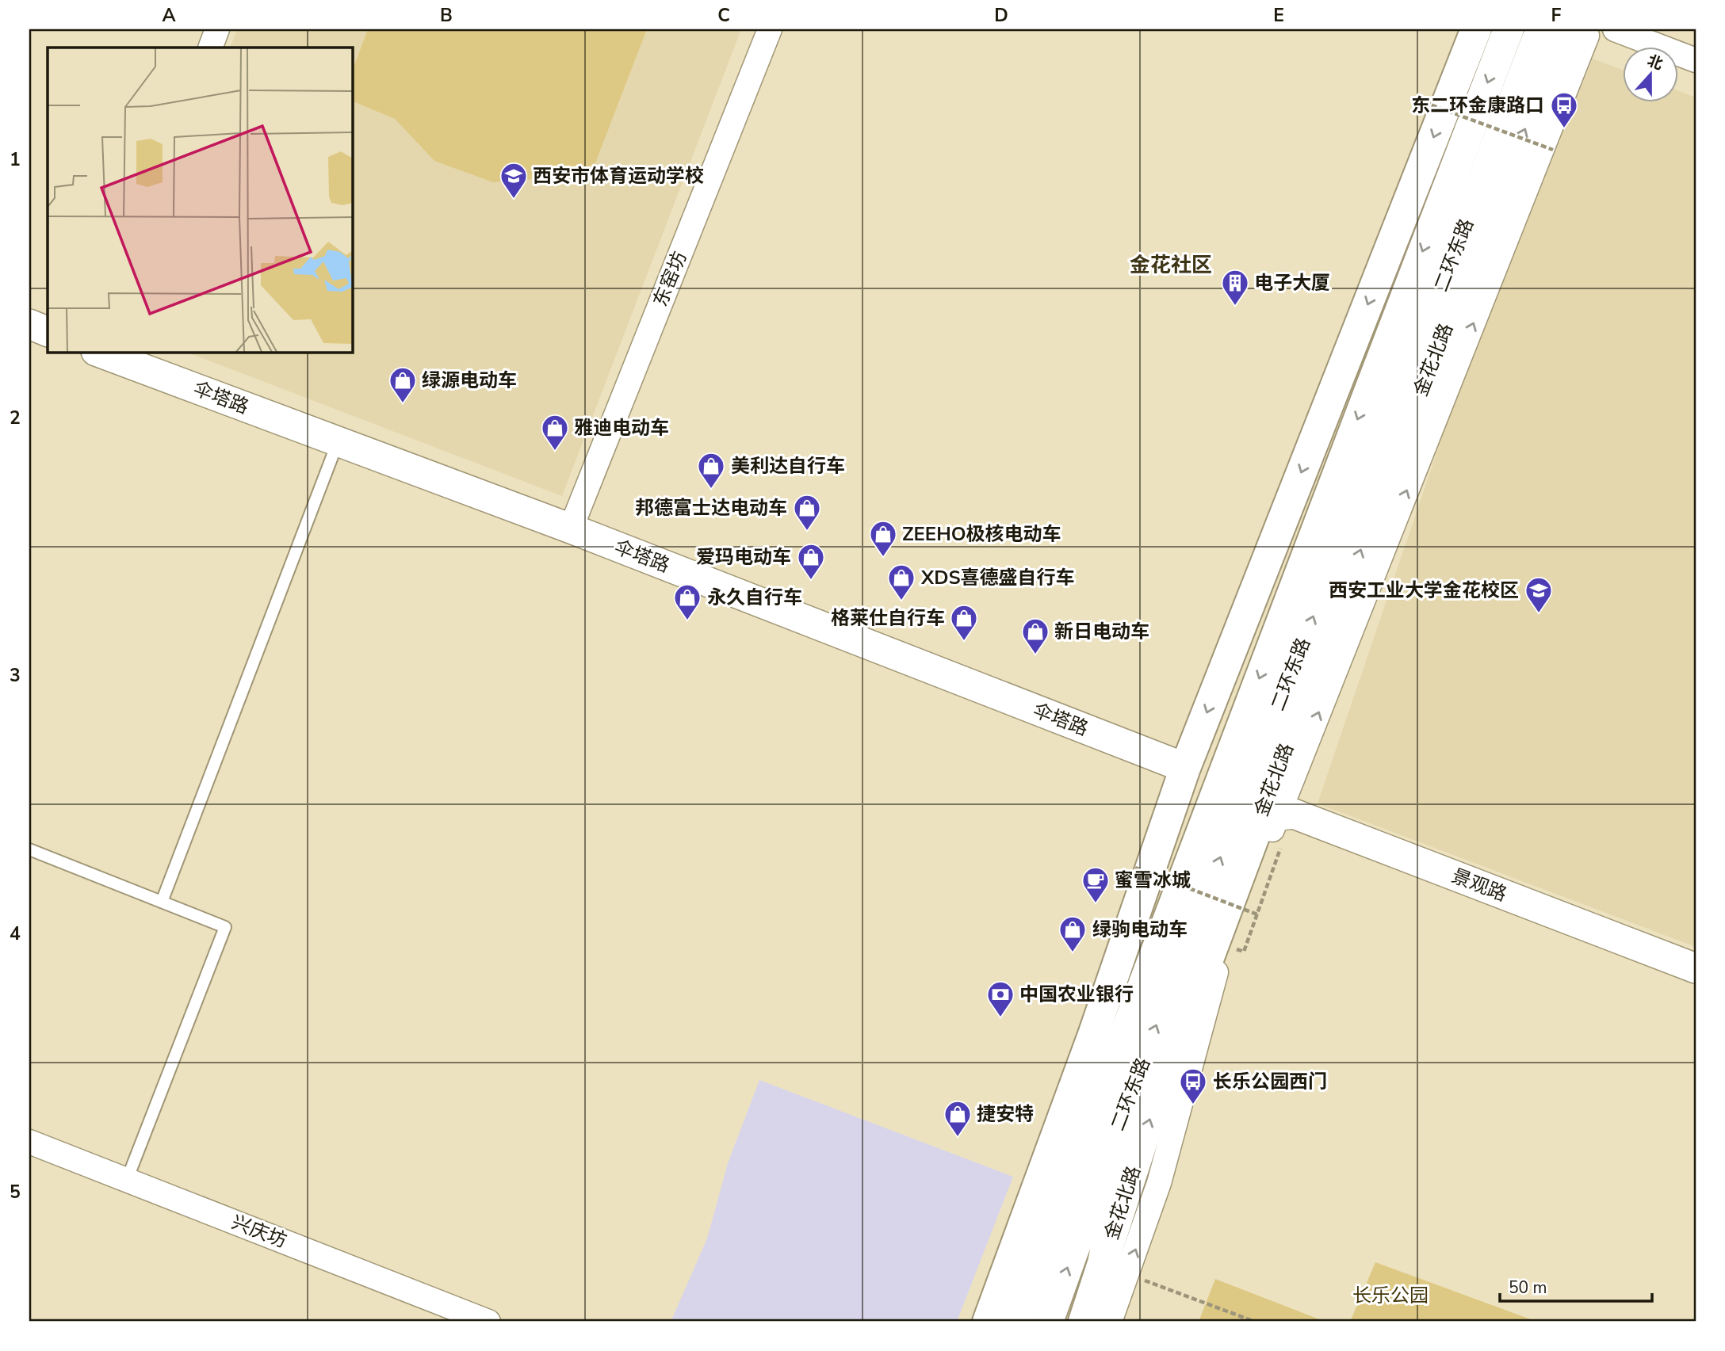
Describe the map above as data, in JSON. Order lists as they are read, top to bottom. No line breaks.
{"streets":{"main road":["二环东路","金花北路"],"street":["东窑坊","伞塔路","景观路","兴庆坊"]},"crossings":[["东窑坊","伞塔路"],["金花北路","景观路"]],"districts":["金花社区"],"parks":["长乐公园"],"places":{"bus stop":["东二环金康路口","长乐公园西门"],"school or university":["西安市体育运动学校","西安工业大学金花校区"],"building":["电子大厦"],"shop":["绿源电动车","雅迪电动车","美利达自行车","邦德富士达电动车","ZEEHO极核电动车","爱玛电动车","XDS喜德盛自行车","永久自行车","格莱仕自行车","新日电动车","绿驹电动车","捷安特"],"cafe":["蜜雪冰城"],"bank":["中国农业银行"]},"scale_bar":"50 m","north":"top","grid":{"columns":["A","B","C","D","E","F"],"rows":["1","2","3","4","5"]}}
